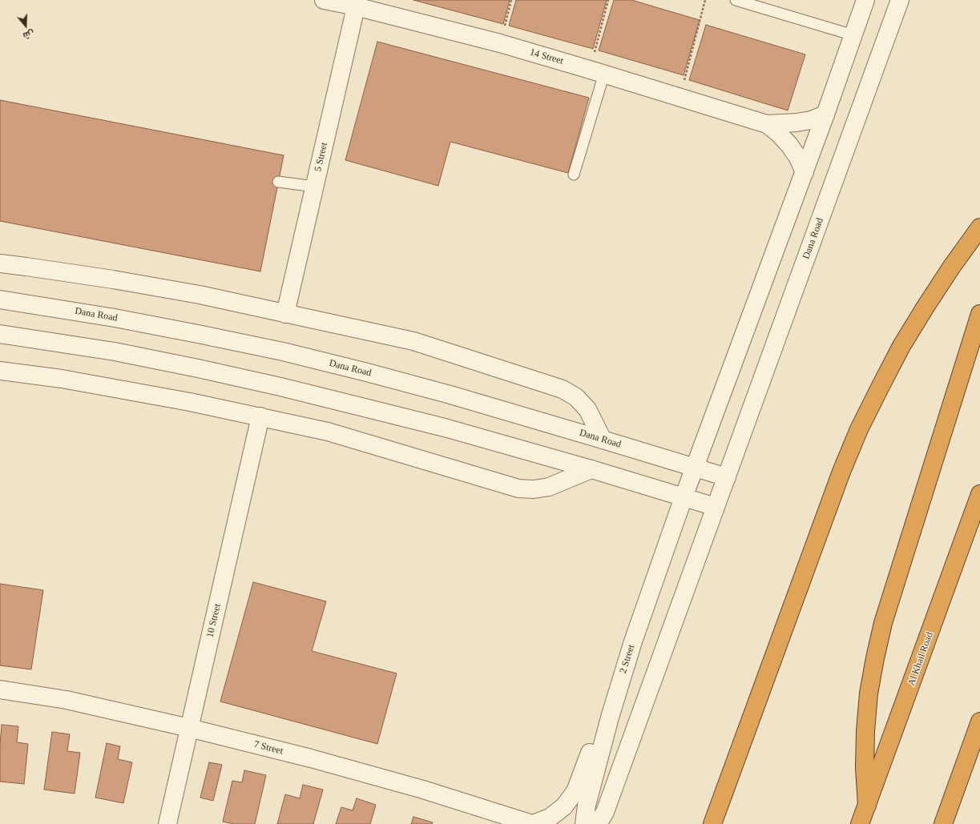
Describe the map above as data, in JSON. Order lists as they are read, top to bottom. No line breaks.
{"streets":{"highway":["Al Khail Road"],"street":["14 Street","5 Street","Dana Road","10 Street","2 Street","7 Street"]},"crossings":[["14 Street","5 Street"],["10 Street","7 Street"]],"north":"bottom"}
